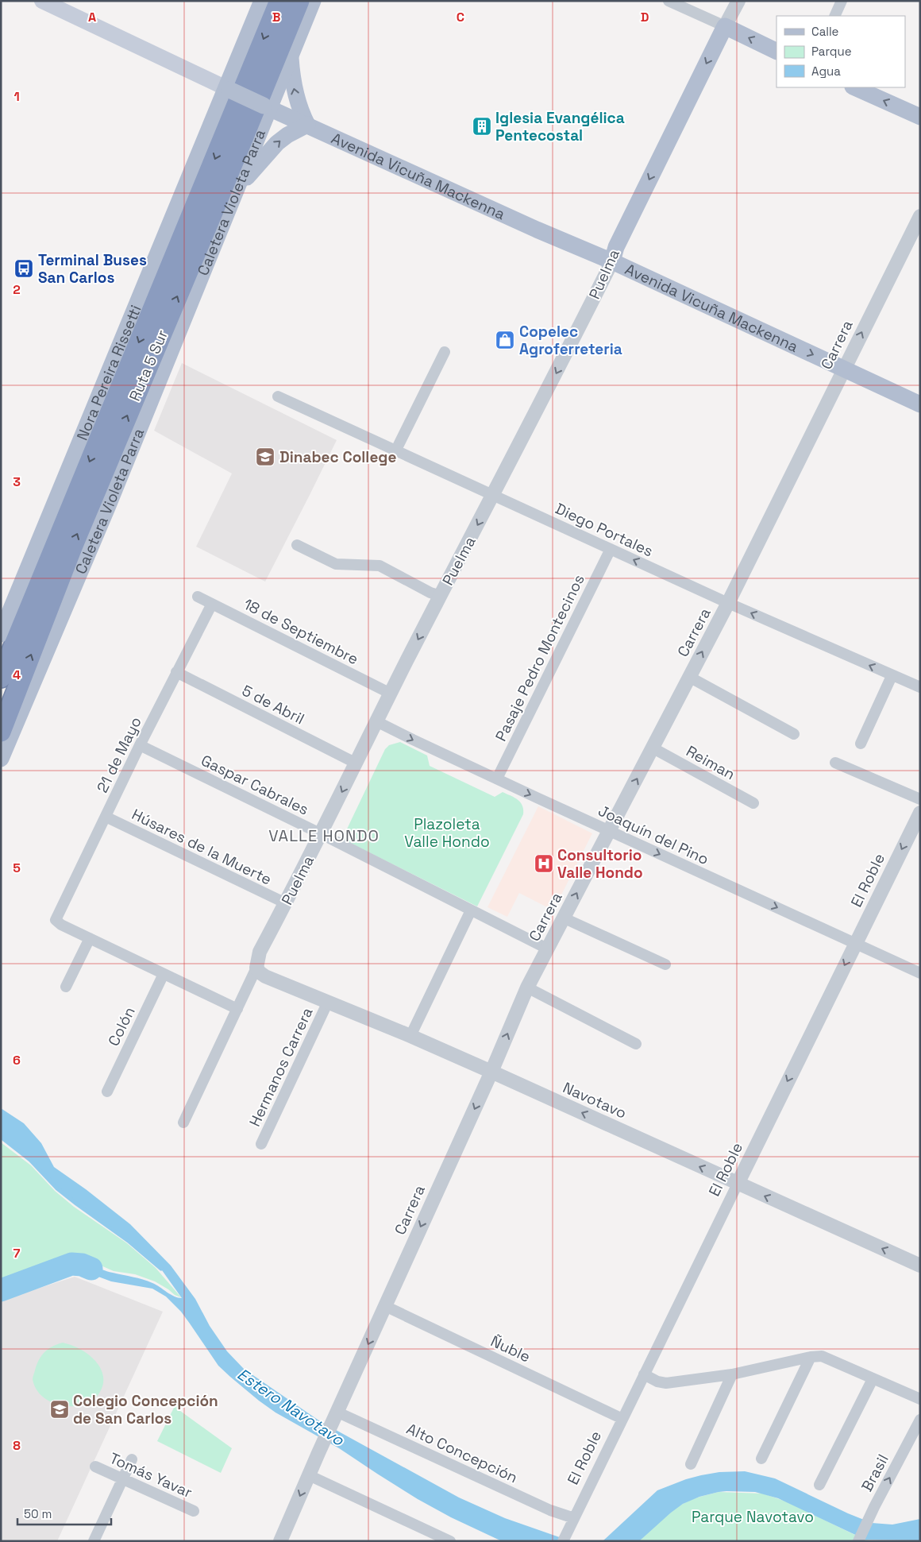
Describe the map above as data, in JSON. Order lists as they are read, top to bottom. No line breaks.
{"streets":{"highway":["Ruta 5 Sur"],"main road":["Avenida Vicuña Mackenna","Caletera Violeta Parra","Puelma","Nora Pereira Rissetti"],"street":["Carrera","Diego Portales","18 de Septiembre","Pasaje Pedro Montecinos","5 de Abril","21 de Mayo","Reiman","Gaspar Cabrales","Joaquín del Pino","Húsares de la Muerte","El Roble","Colón","Hermanos Carrera","Navotavo","Ñuble","Alto Concepción","Brasil","Tomás Yavar"]},"crossings":[["Avenida Vicuña Mackenna","Caletera Violeta Parra"],["Avenida Vicuña Mackenna","Puelma"],["Avenida Vicuña Mackenna","Carrera"],["Avenida Vicuña Mackenna","Nora Pereira Rissetti"],["Puelma","Diego Portales"],["Puelma","18 de Septiembre"],["Puelma","5 de Abril"],["Puelma","Gaspar Cabrales"],["Puelma","Joaquín del Pino"],["Puelma","Húsares de la Muerte"],["Puelma","Navotavo"],["Carrera","Diego Portales"],["Carrera","Reiman"],["Carrera","Gaspar Cabrales"],["Carrera","Joaquín del Pino"],["Carrera","Navotavo"],["Carrera","Ñuble"],["Carrera","Alto Concepción"],["Diego Portales","Pasaje Pedro Montecinos"],["18 de Septiembre","21 de Mayo"],["Pasaje Pedro Montecinos","Joaquín del Pino"],["5 de Abril","21 de Mayo"],["21 de Mayo","Gaspar Cabrales"],["21 de Mayo","Húsares de la Muerte"],["Joaquín del Pino","El Roble"],["El Roble","Navotavo"],["El Roble","Ñuble"],["El Roble","Alto Concepción"],["Hermanos Carrera","Navotavo"]],"one_way":["Puelma","Joaquín del Pino","El Roble"],"districts":["VALLE HONDO"],"water":["Estero Navotavo"],"parks":["Plazoleta Valle Hondo","Parque Navotavo"],"places":{"building":["Iglesia Evangélica Pentecostal"],"bus stop":["Terminal Buses San Carlos"],"shop":["Copelec Agroferreteria"],"school or university":["Dinabec College","Colegio Concepción de San Carlos"],"hospital":["Consultorio Valle Hondo"]},"legend":["Calle","Parque","Agua"],"scale_bar":"50 m","grid":{"columns":["A","B","C","D"],"rows":["1","2","3","4","5","6","7","8"]}}
